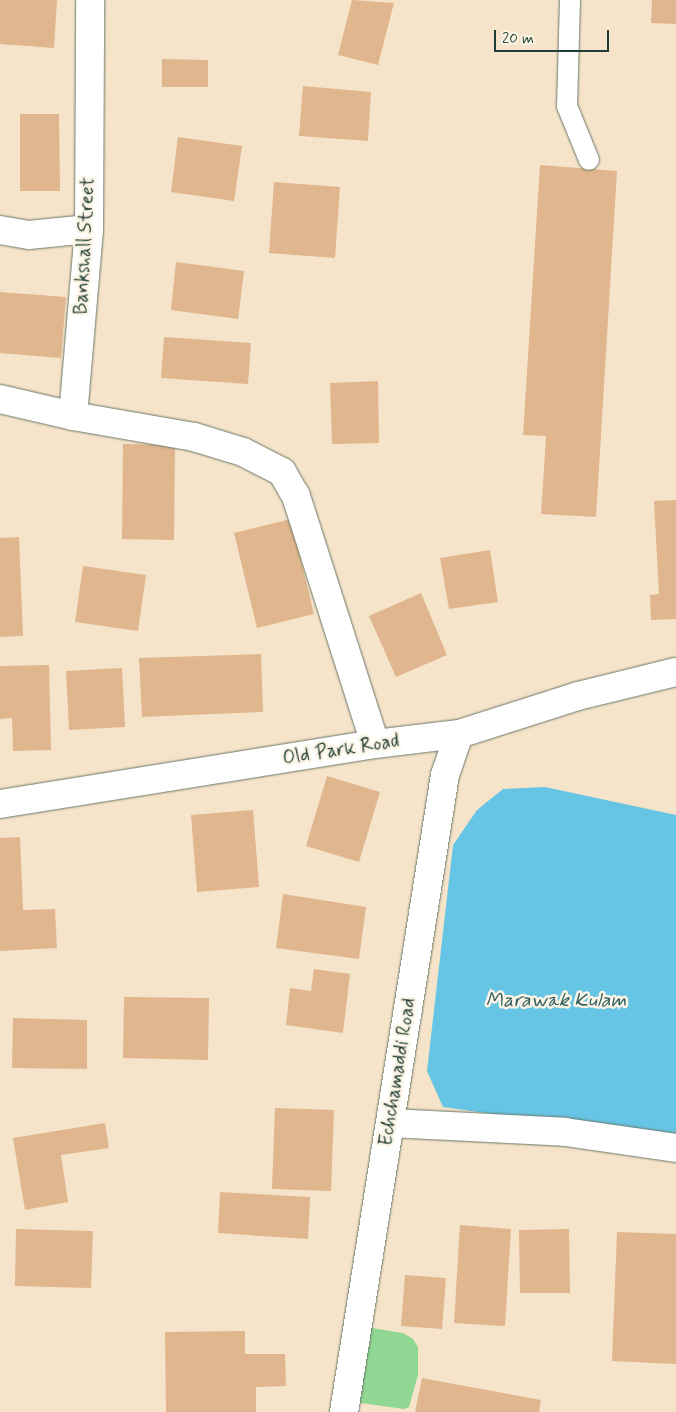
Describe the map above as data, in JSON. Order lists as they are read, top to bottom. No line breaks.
{"streets":{"street":["Bankshall Street","Old Park Road","Echchamaddi Road"]},"crossings":[["Old Park Road","Echchamaddi Road"]],"water":["Marawak Kulam"],"scale_bar":"20 m"}
